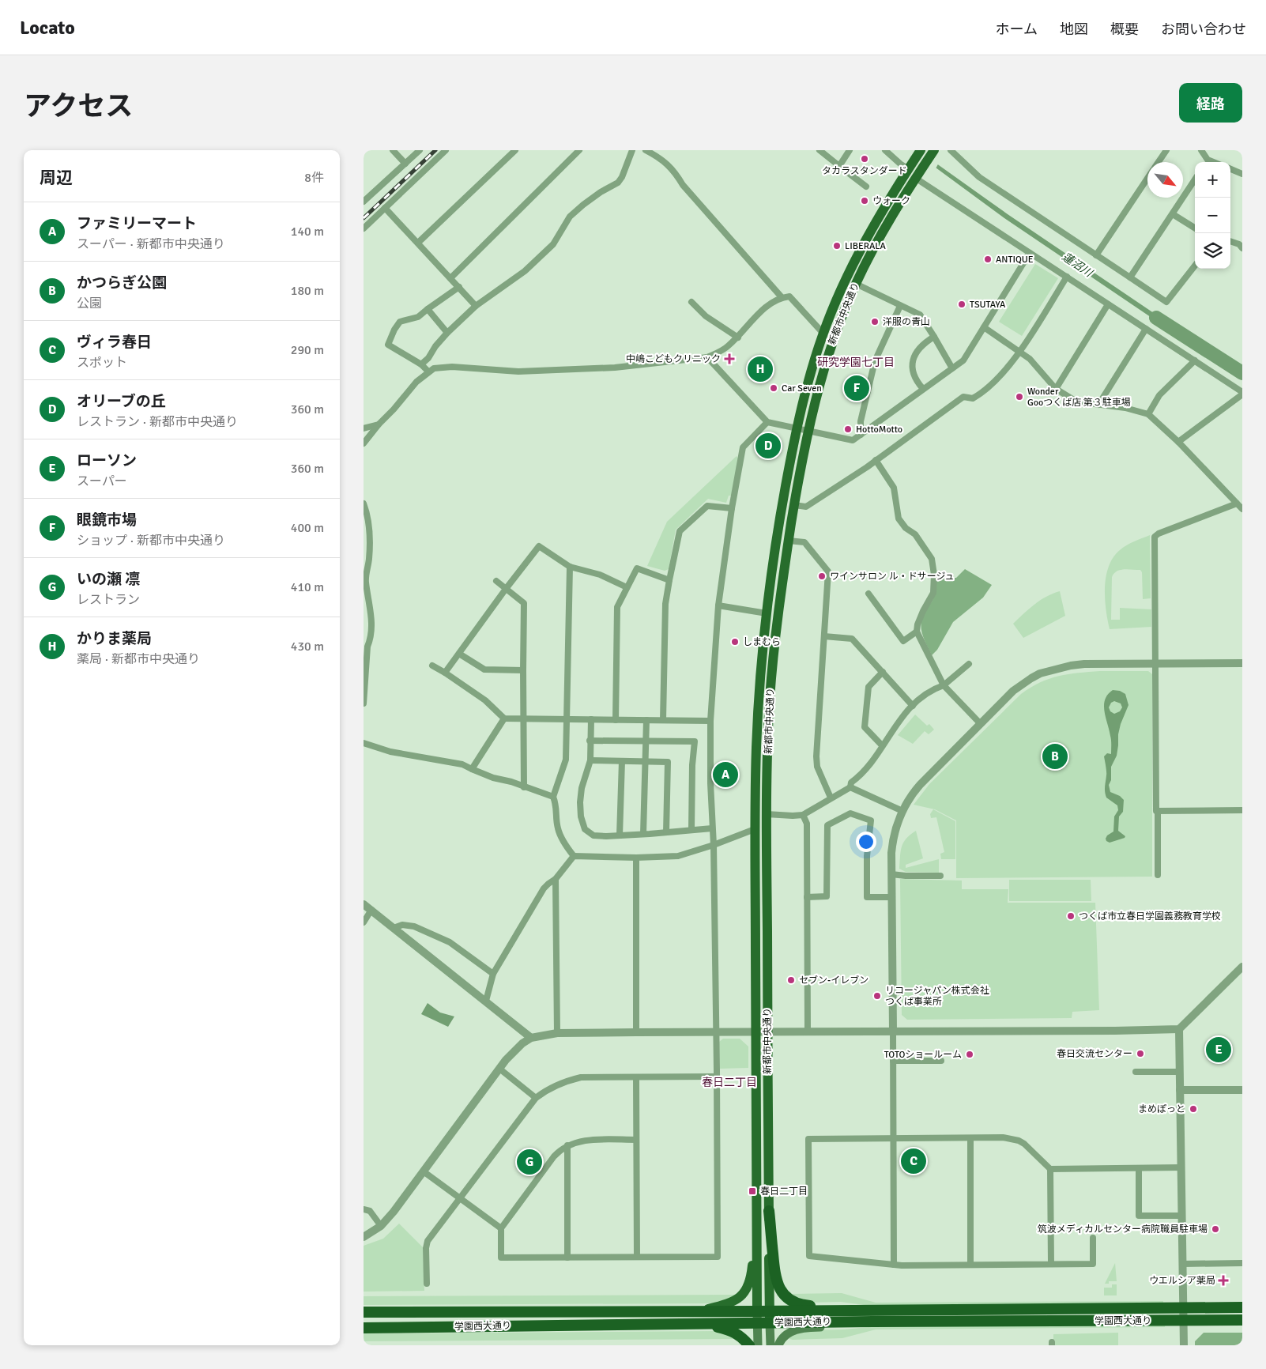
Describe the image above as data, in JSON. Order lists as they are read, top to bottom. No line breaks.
{"streets":{"highway":["学園西大通り"],"main road":["新都市中央通り"]},"crossings":[["新都市中央通り","学園西大通り"]],"districts":["研究学園七丁目","春日二丁目"],"water":["蓮沼川"],"places":{"other":["タカラスタンダード","ウォーク","LIBERALA","ANTIQUE","TSUTAYA","洋服の青山","Car Seven","Wonder Gooつくば店 第３駐車場","HottoMotto","ワインサロン ル・ドサージュ","しまむら","つくば市立春日学園義務教育学校","セブン-イレブン","リコージャパン株式会社 つくば事業所","春日交流センター","TOTOショールーム","まめぽっと","筑波メディカルセンター病院職員駐車場"],"health":["中嶋こどもクリニック","ウエルシア薬局"],"transit":["春日二丁目"]},"north":"bottom right","page":{"header":"Locato","nav":["ホーム","地図","概要","お問い合わせ"],"title":"アクセス","buttons":"経路","heading":["周辺","8件"],"map_buttons":["+","−"],"list":[{"mark":"A","name":"ファミリーマート","note":"スーパー · 新都市中央通り","value":"140 m"},{"mark":"B","name":"かつらぎ公園","note":"公園","value":"180 m"},{"mark":"C","name":"ヴィラ春日","note":"スポット","value":"290 m"},{"mark":"D","name":"オリーブの丘","note":"レストラン · 新都市中央通り","value":"360 m"},{"mark":"E","name":"ローソン","note":"スーパー","value":"360 m"},{"mark":"F","name":"眼鏡市場","note":"ショップ · 新都市中央通り","value":"400 m"},{"mark":"G","name":"いの瀬 凛","note":"レストラン","value":"410 m"},{"mark":"H","name":"かりま薬局","note":"薬局 · 新都市中央通り","value":"430 m"}],"pins":["H","F","D","B","A","E","C","G"]}}
